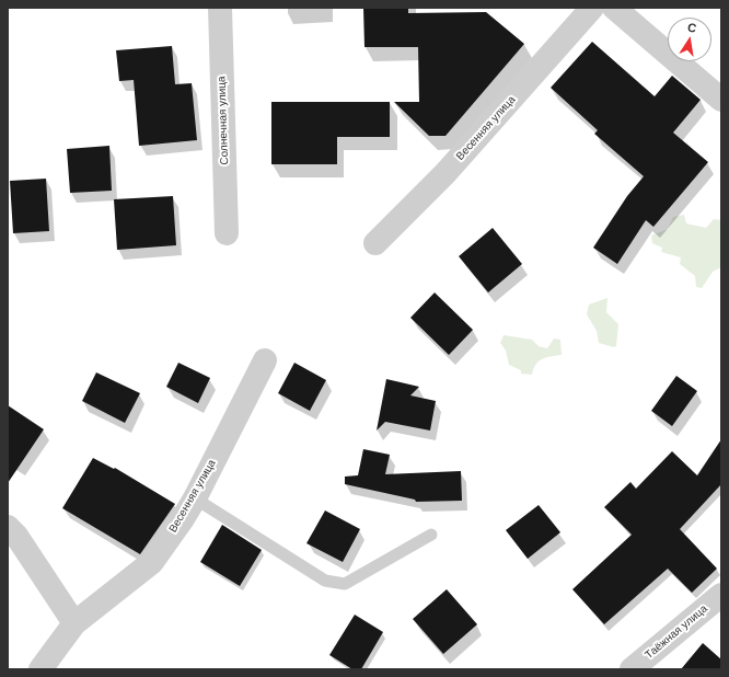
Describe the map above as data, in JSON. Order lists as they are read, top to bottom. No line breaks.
{"streets":{"street":["Солнечная улица","Весенняя улица","Таёжная улица"]},"north":"top"}
